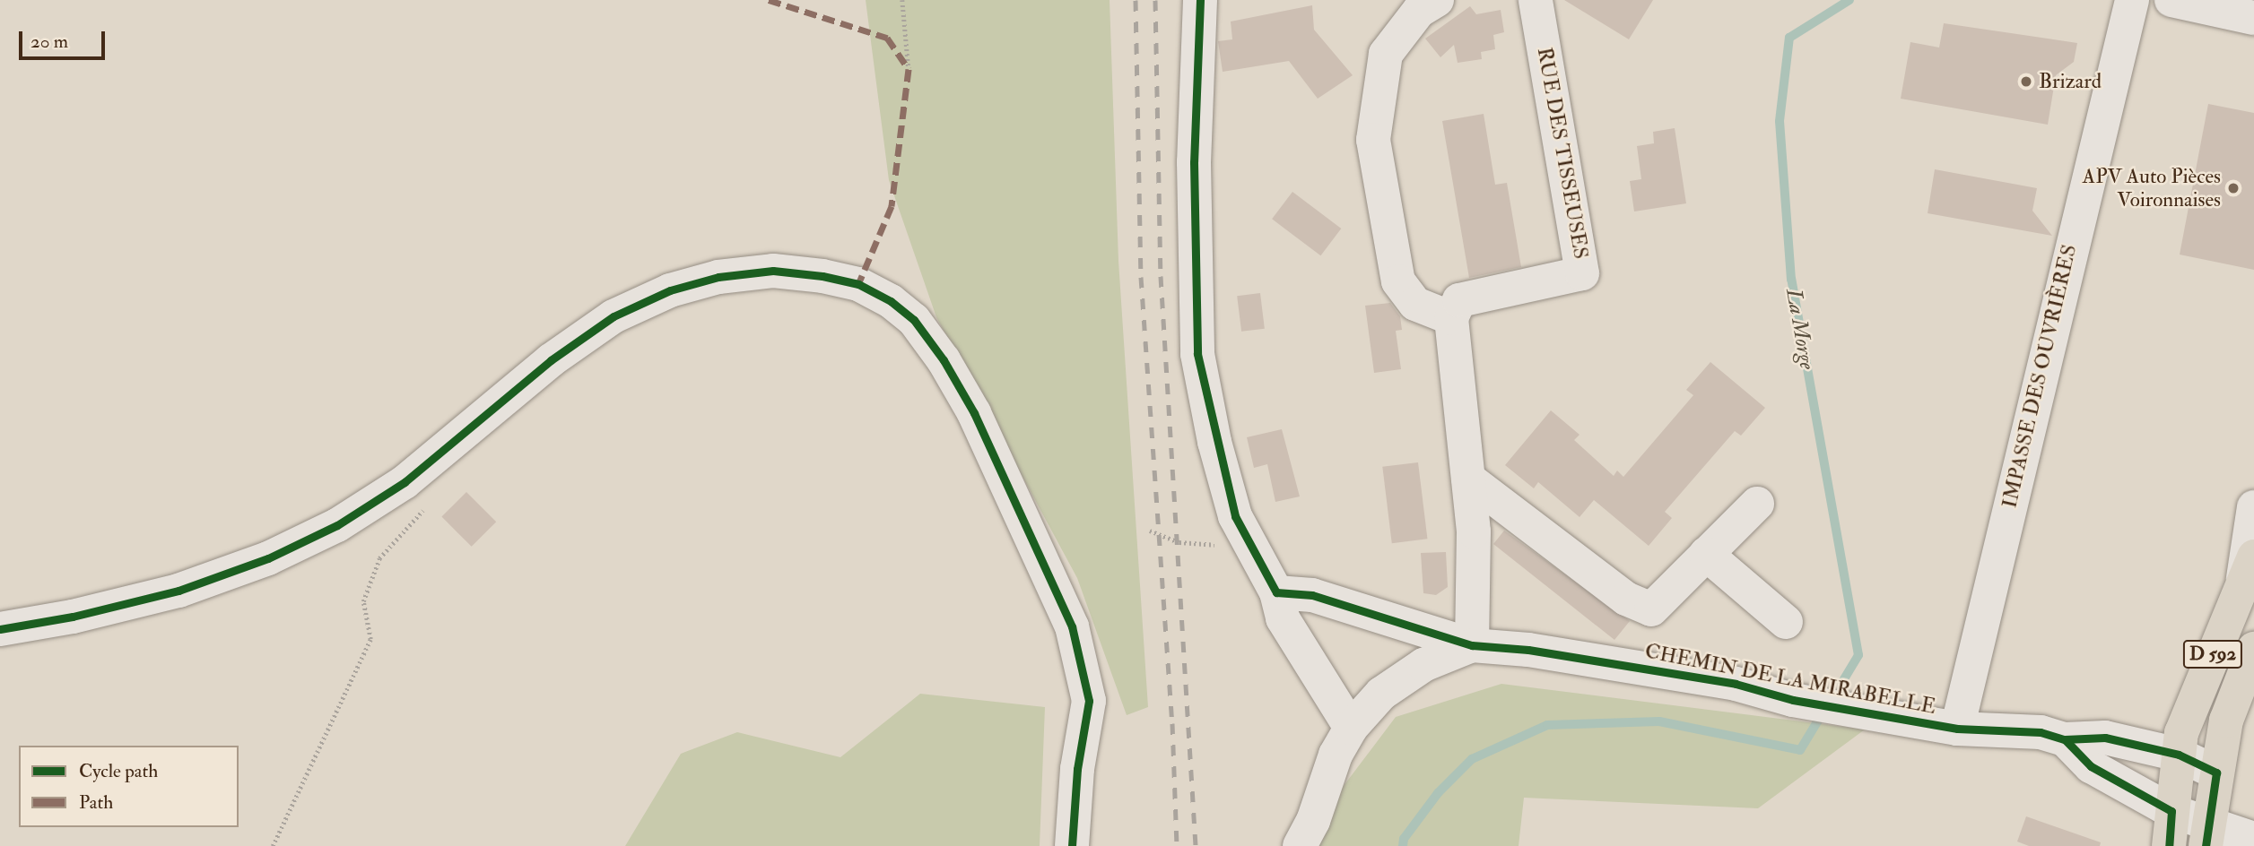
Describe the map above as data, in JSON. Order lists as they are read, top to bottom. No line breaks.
{"streets":{"main road":["D 592"],"street":["RUE DES TISSEUSES","IMPASSE DES OUVRIÈRES","CHEMIN DE LA MIRABELLE"]},"crossings":[["IMPASSE DES OUVRIÈRES","CHEMIN DE LA MIRABELLE"],["D 592","CHEMIN DE LA MIRABELLE"]],"water":["La Morge"],"places":["Brizard","APV Auto Pièces Voironnaises"],"legend":["Cycle path","Path"],"scale_bar":"20 m"}
